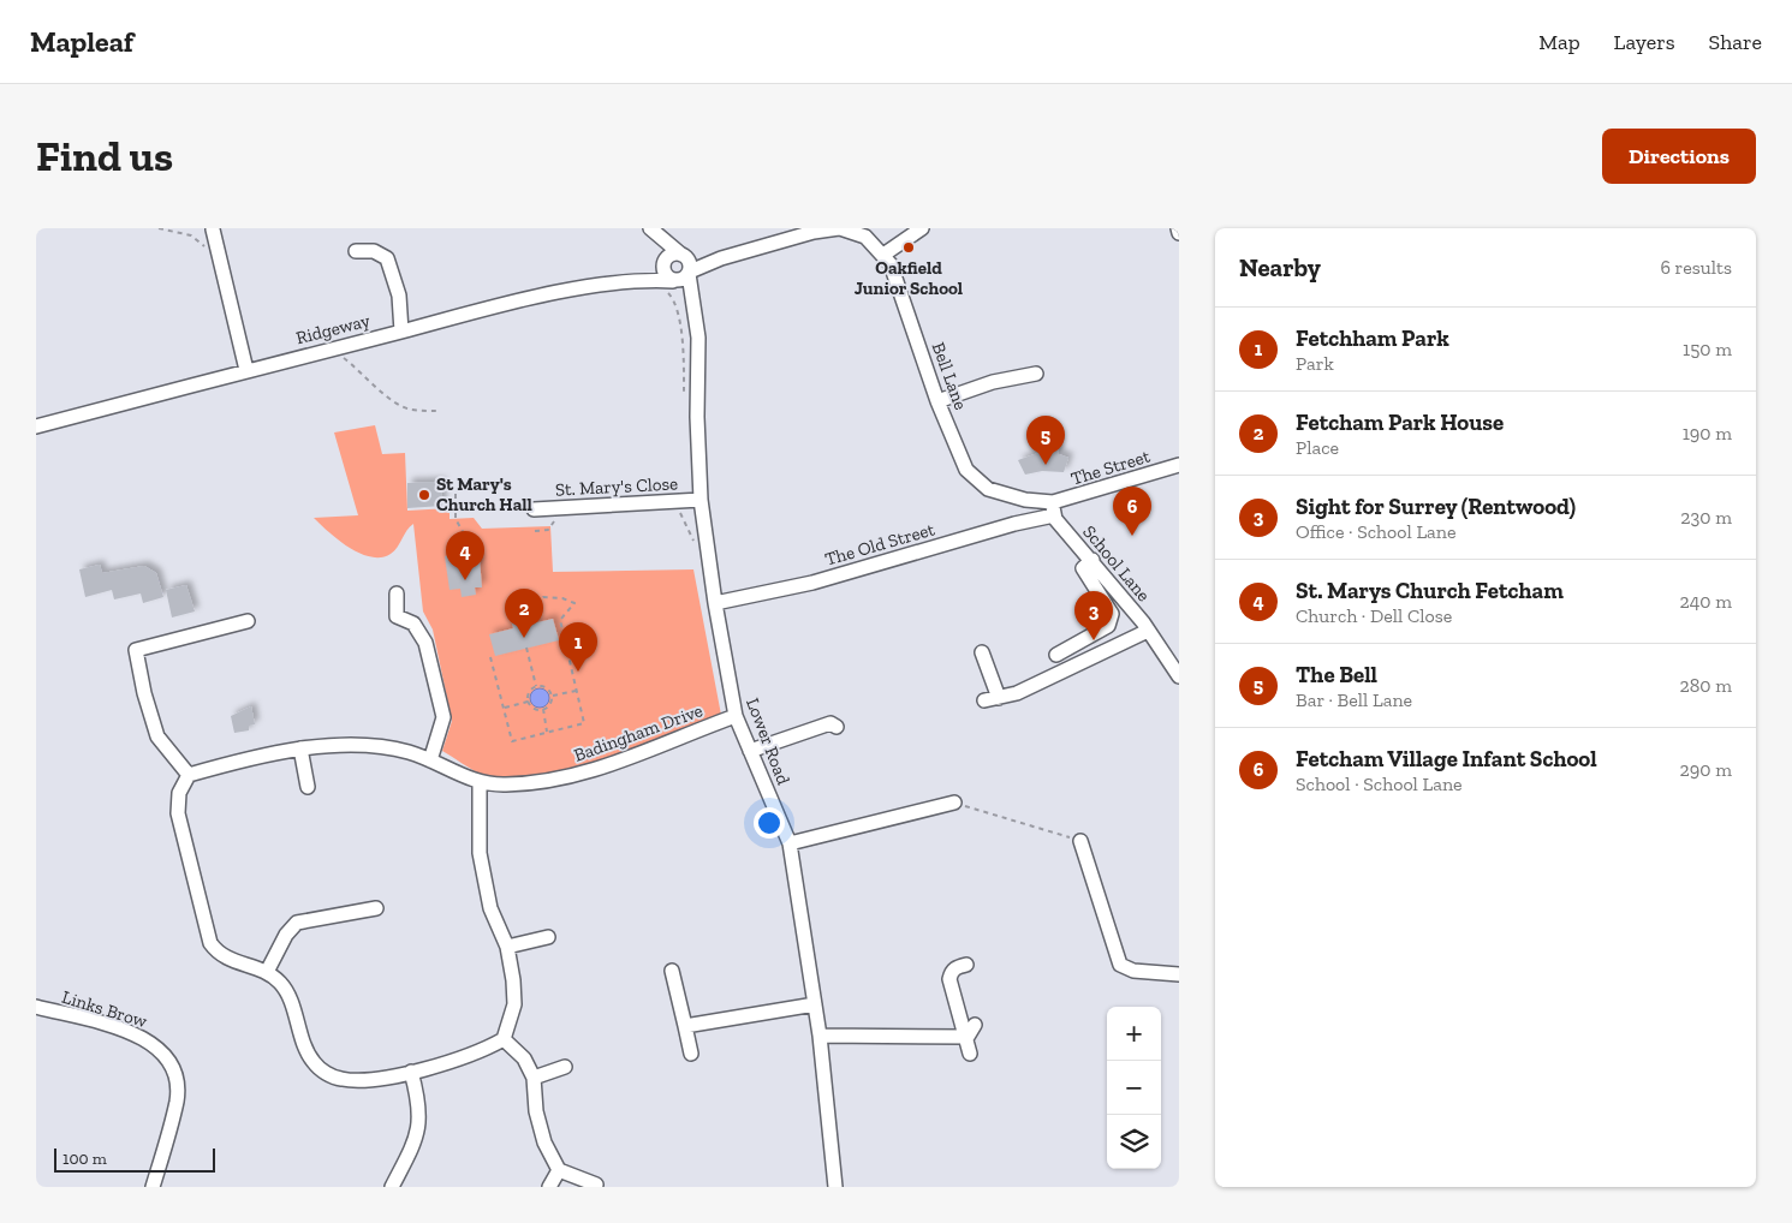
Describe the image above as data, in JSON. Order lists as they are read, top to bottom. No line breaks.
{"streets":{"street":["Ridgeway","Bell Lane","The Street","St. Mary's Close","The Old Street","School Lane","Badingham Drive","Lower Road","Links Brow"]},"crossings":[["Ridgeway","Bell Lane"],["Ridgeway","Lower Road"],["Bell Lane","The Street"],["Bell Lane","The Old Street"],["Bell Lane","School Lane"],["Bell Lane","Lower Road"],["The Street","The Old Street"],["The Street","School Lane"],["St. Mary's Close","Lower Road"],["The Old Street","School Lane"],["The Old Street","Lower Road"],["Badingham Drive","Lower Road"]],"places":["Oakfield Junior School","St Mary's Church Hall"],"scale_bar":"100 m","page":{"header":"Mapleaf","nav":["Map","Layers","Share"],"buttons":"Directions","title":"Find us","heading":["Nearby","6 results"],"list":[{"mark":"1","name":"Fetchham Park","note":"Park","value":"150 m"},{"mark":"2","name":"Fetcham Park House","note":"Place","value":"190 m"},{"mark":"3","name":"Sight for Surrey (Rentwood)","note":"Office · School Lane","value":"230 m"},{"mark":"4","name":"St. Marys Church Fetcham","note":"Church · Dell Close","value":"240 m"},{"mark":"5","name":"The Bell","note":"Bar · Bell Lane","value":"280 m"},{"mark":"6","name":"Fetcham Village Infant School","note":"School · School Lane","value":"290 m"}],"pins":["5","6","4","2","3","1"],"map_buttons":["+","−"],"scale":"100 m"}}
